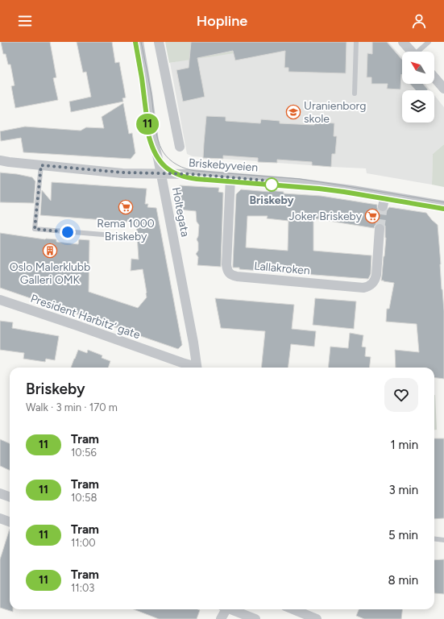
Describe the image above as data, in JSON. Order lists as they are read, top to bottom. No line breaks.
{"streets":{"street":["Briskebyveien","Holtegata","Lallakroken","President Harbitz’ gate"]},"crossings":[["Briskebyveien","Holtegata"],["Briskebyveien","Lallakroken"]],"places":{"school or university":["Uranienborg skole"],"other":["Briskeby"],"supermarket":["Rema 1000 Briskeby","Joker Briskeby"],"building":["Oslo Malerklubb Galleri OMK"]},"lines":["tram line 11"],"north":"top left","page":{"header":"Hopline","on_map":"11","heading":["Briskeby","Walk · 3 min · 170 m"],"list":[{"mark":"11","name":"Tram","note":"10:56","value":"1 min"},{"mark":"11","name":"Tram","note":"10:58","value":"3 min"},{"mark":"11","name":"Tram","note":"11:00","value":"5 min"},{"mark":"11","name":"Tram","note":"11:03","value":"8 min"}]}}
